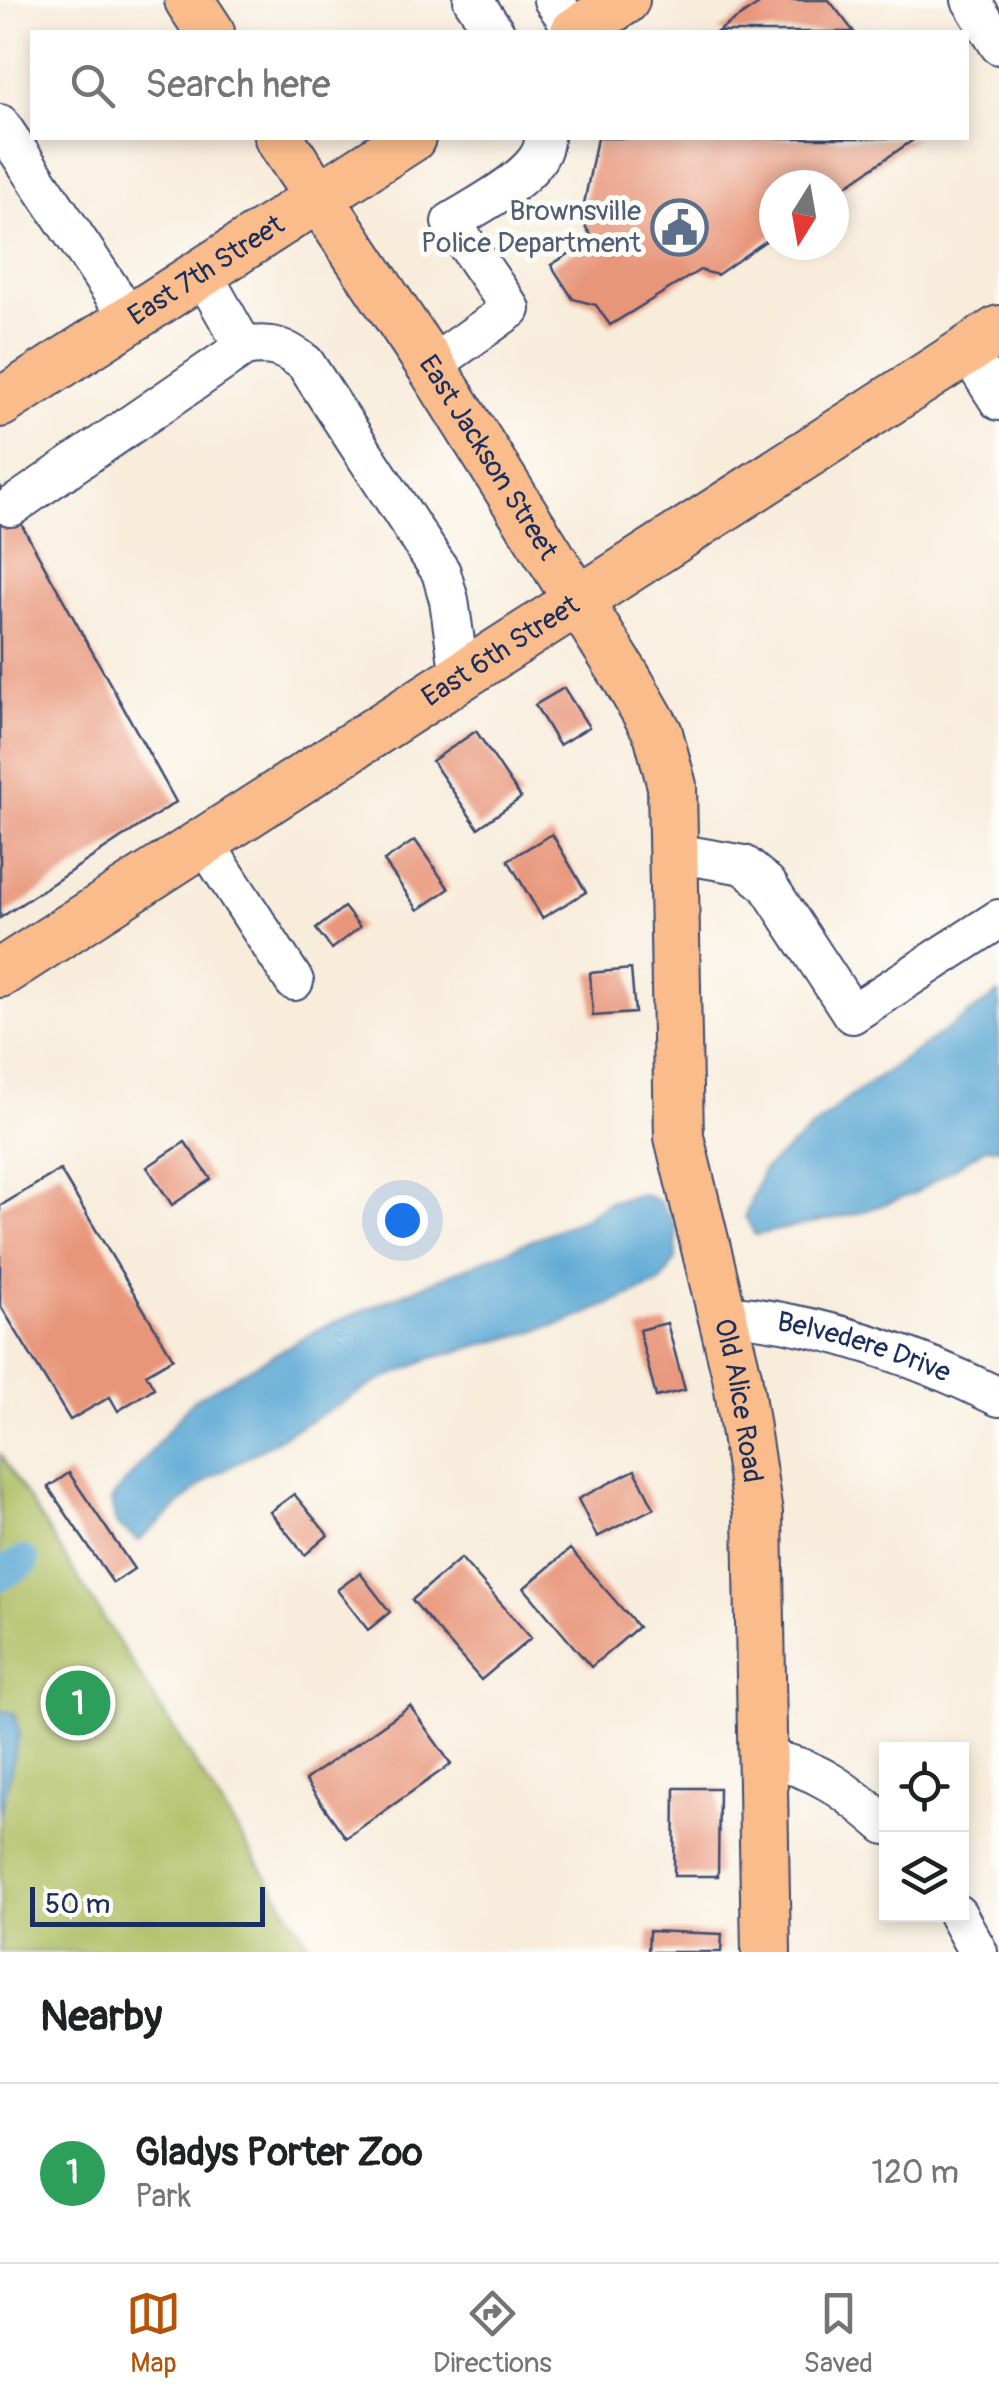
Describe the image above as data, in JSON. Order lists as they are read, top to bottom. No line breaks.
{"streets":{"main road":["East 7th Street","East Jackson Street","East 6th Street","Old Alice Road"],"street":["Belvedere Drive"]},"crossings":[["East 7th Street","East Jackson Street"],["East Jackson Street","East 6th Street"],["East Jackson Street","Old Alice Road"],["Belvedere Drive","Old Alice Road"]],"places":{"public building":["Brownsville Police Department"]},"scale_bar":"50 m","north":"bottom","page":{"search":"Search here","pins":"1","scale":"50 m","heading":"Nearby","list":[{"mark":"1","name":"Gladys Porter Zoo","note":"Park","value":"120 m"}],"nav":["Map","Directions","Saved"]}}
